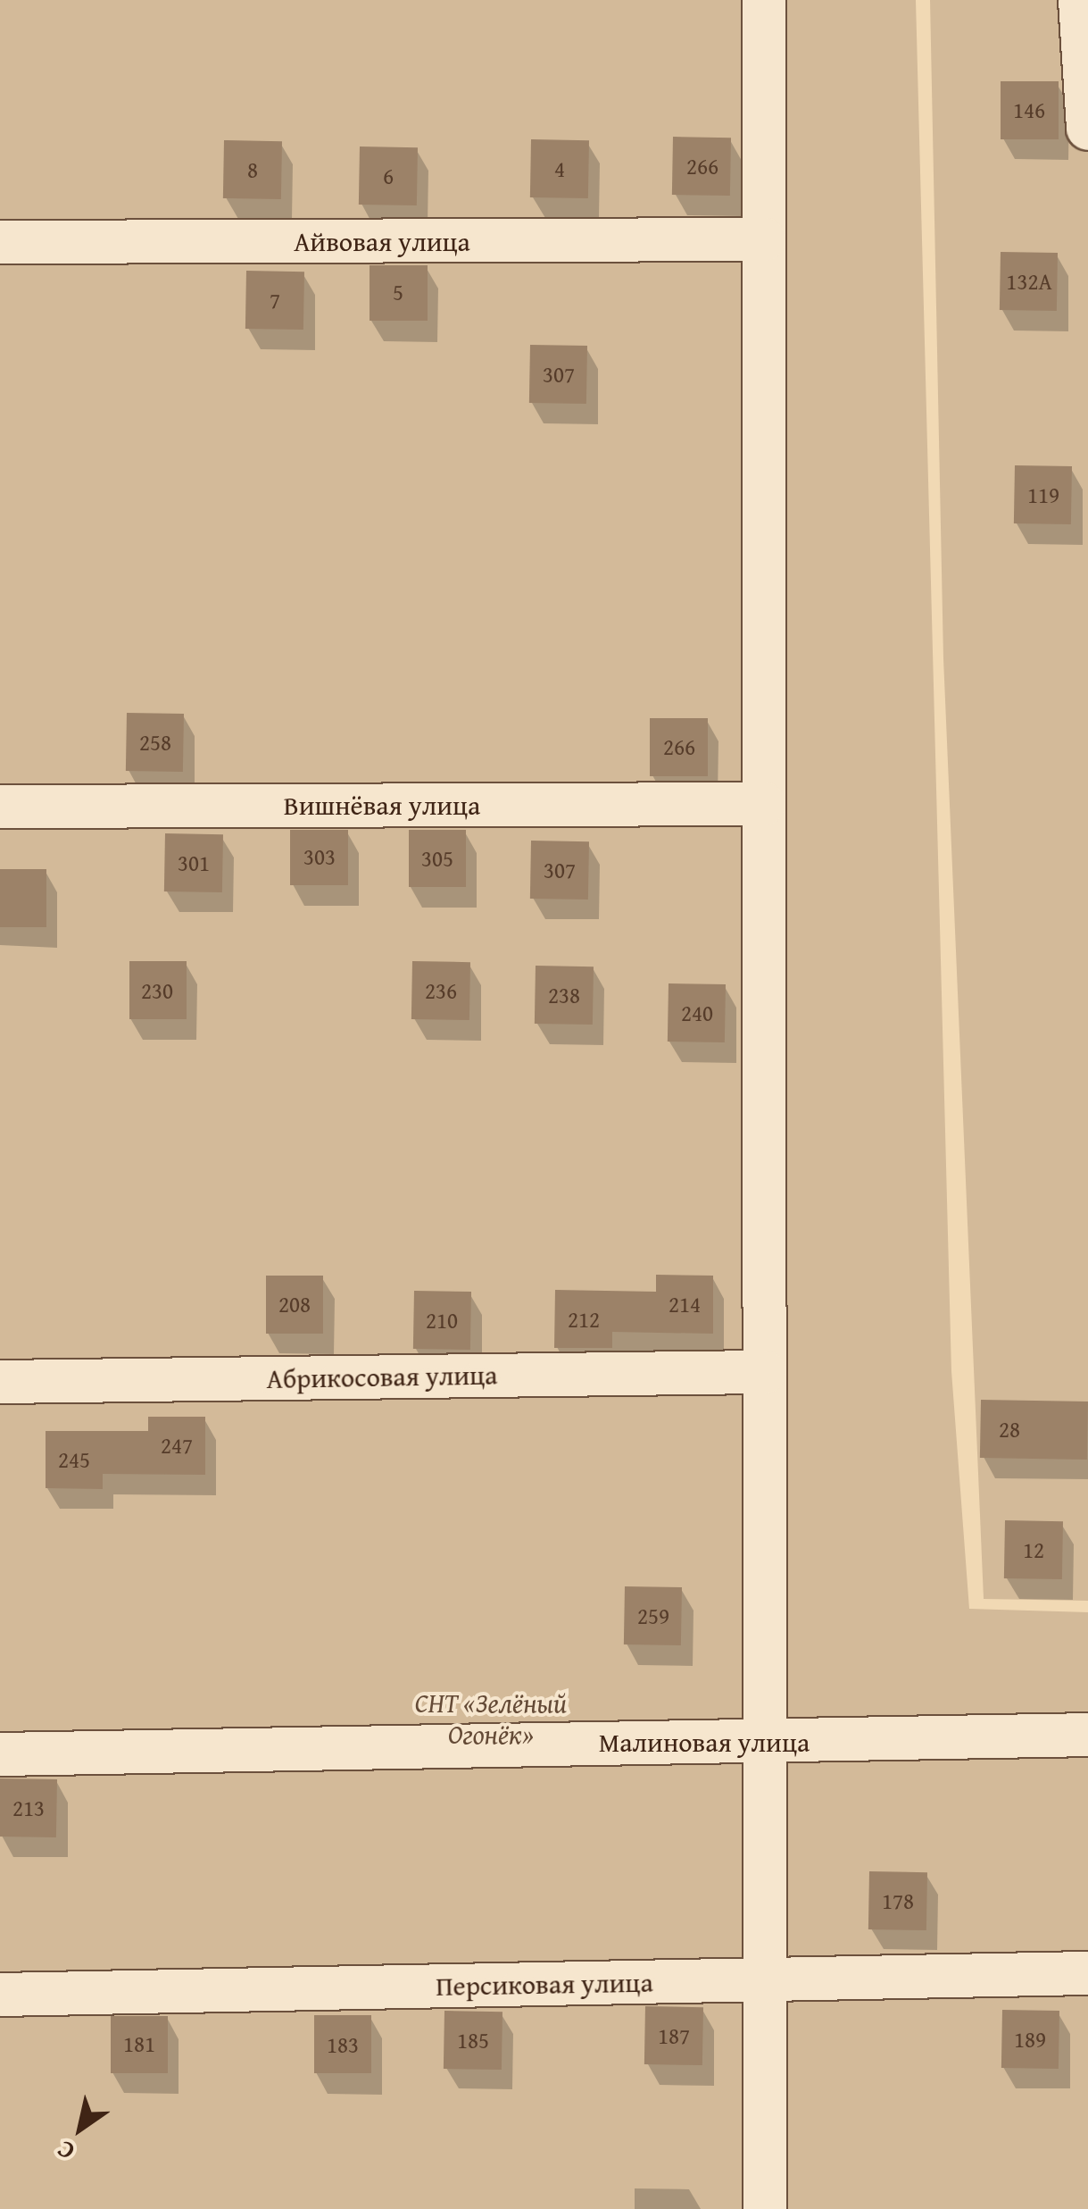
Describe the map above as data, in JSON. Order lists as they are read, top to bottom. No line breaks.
{"streets":{"street":["Айвовая улица","Вишнёвая улица","Абрикосовая улица","Малиновая улица","Персиковая улица"]},"parks":["СНТ «Зелёный Огонёк»"],"house_numbers":["146","266","4","8","6","132А","5","7","307","119","258","266","303","305","301","307","230","236","238","240","208","214","212","210","28","247","245","12","259","213","178","187","189","185","181","183"],"north":"bottom left"}
